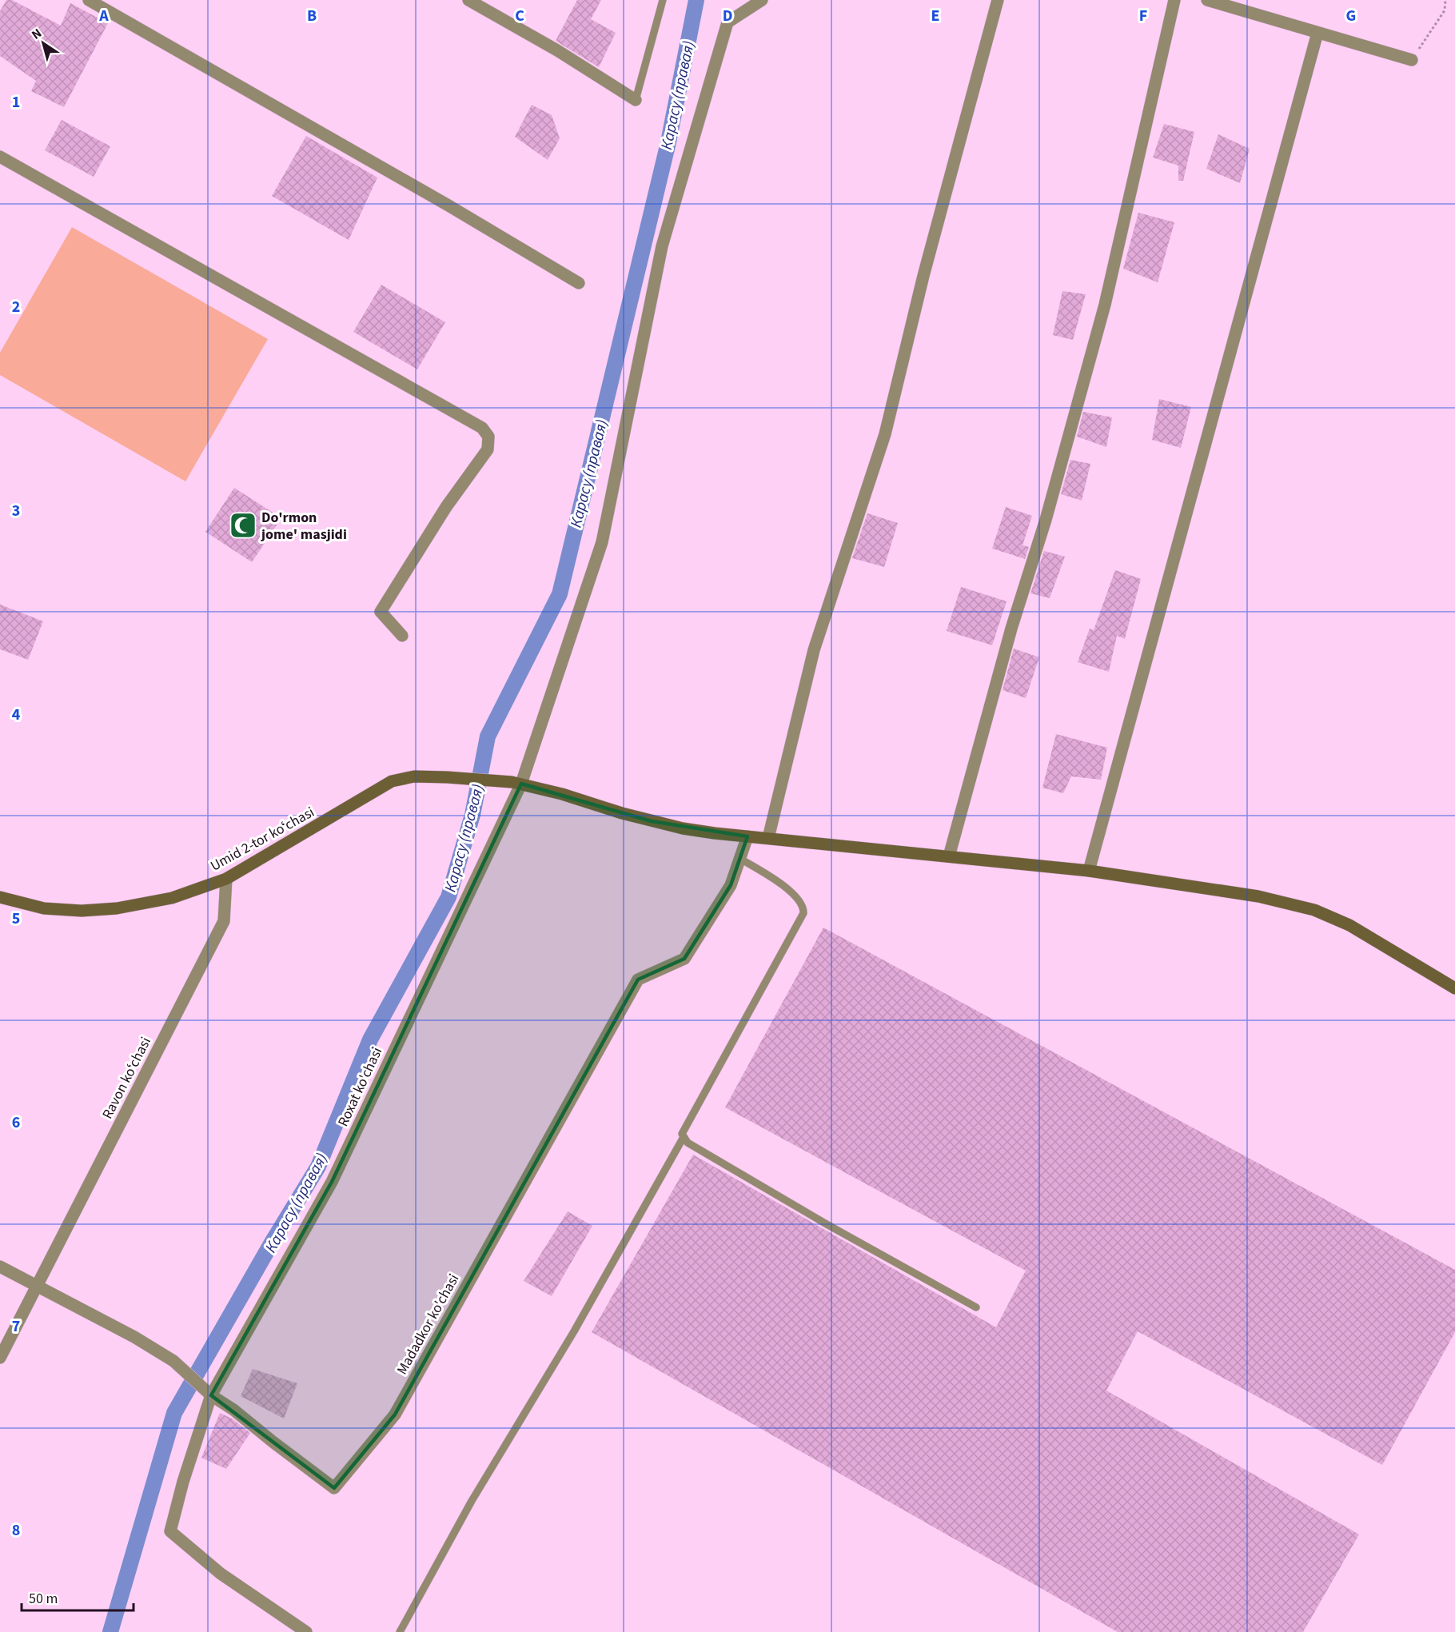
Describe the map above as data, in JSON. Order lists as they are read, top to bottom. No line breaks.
{"streets":{"main road":["Umid 2-tor koʻchasi"],"street":["Ravon koʻchasi","Roxat ko'chasi","Madadkor ko'chasi"]},"crossings":[["Umid 2-tor koʻchasi","Ravon koʻchasi"],["Umid 2-tor koʻchasi","Roxat ko'chasi"],["Umid 2-tor koʻchasi","Madadkor ko'chasi"],["Ravon koʻchasi","Madadkor ko'chasi"],["Roxat ko'chasi","Madadkor ko'chasi"]],"water":["Карасу (правая)"],"places":{"mosque":["Do'rmon jome' masjidi"]},"scale_bar":"50 m","north":"top left","grid":{"columns":["A","B","C","D","E","F","G"],"rows":["1","2","3","4","5","6","7","8"]}}
